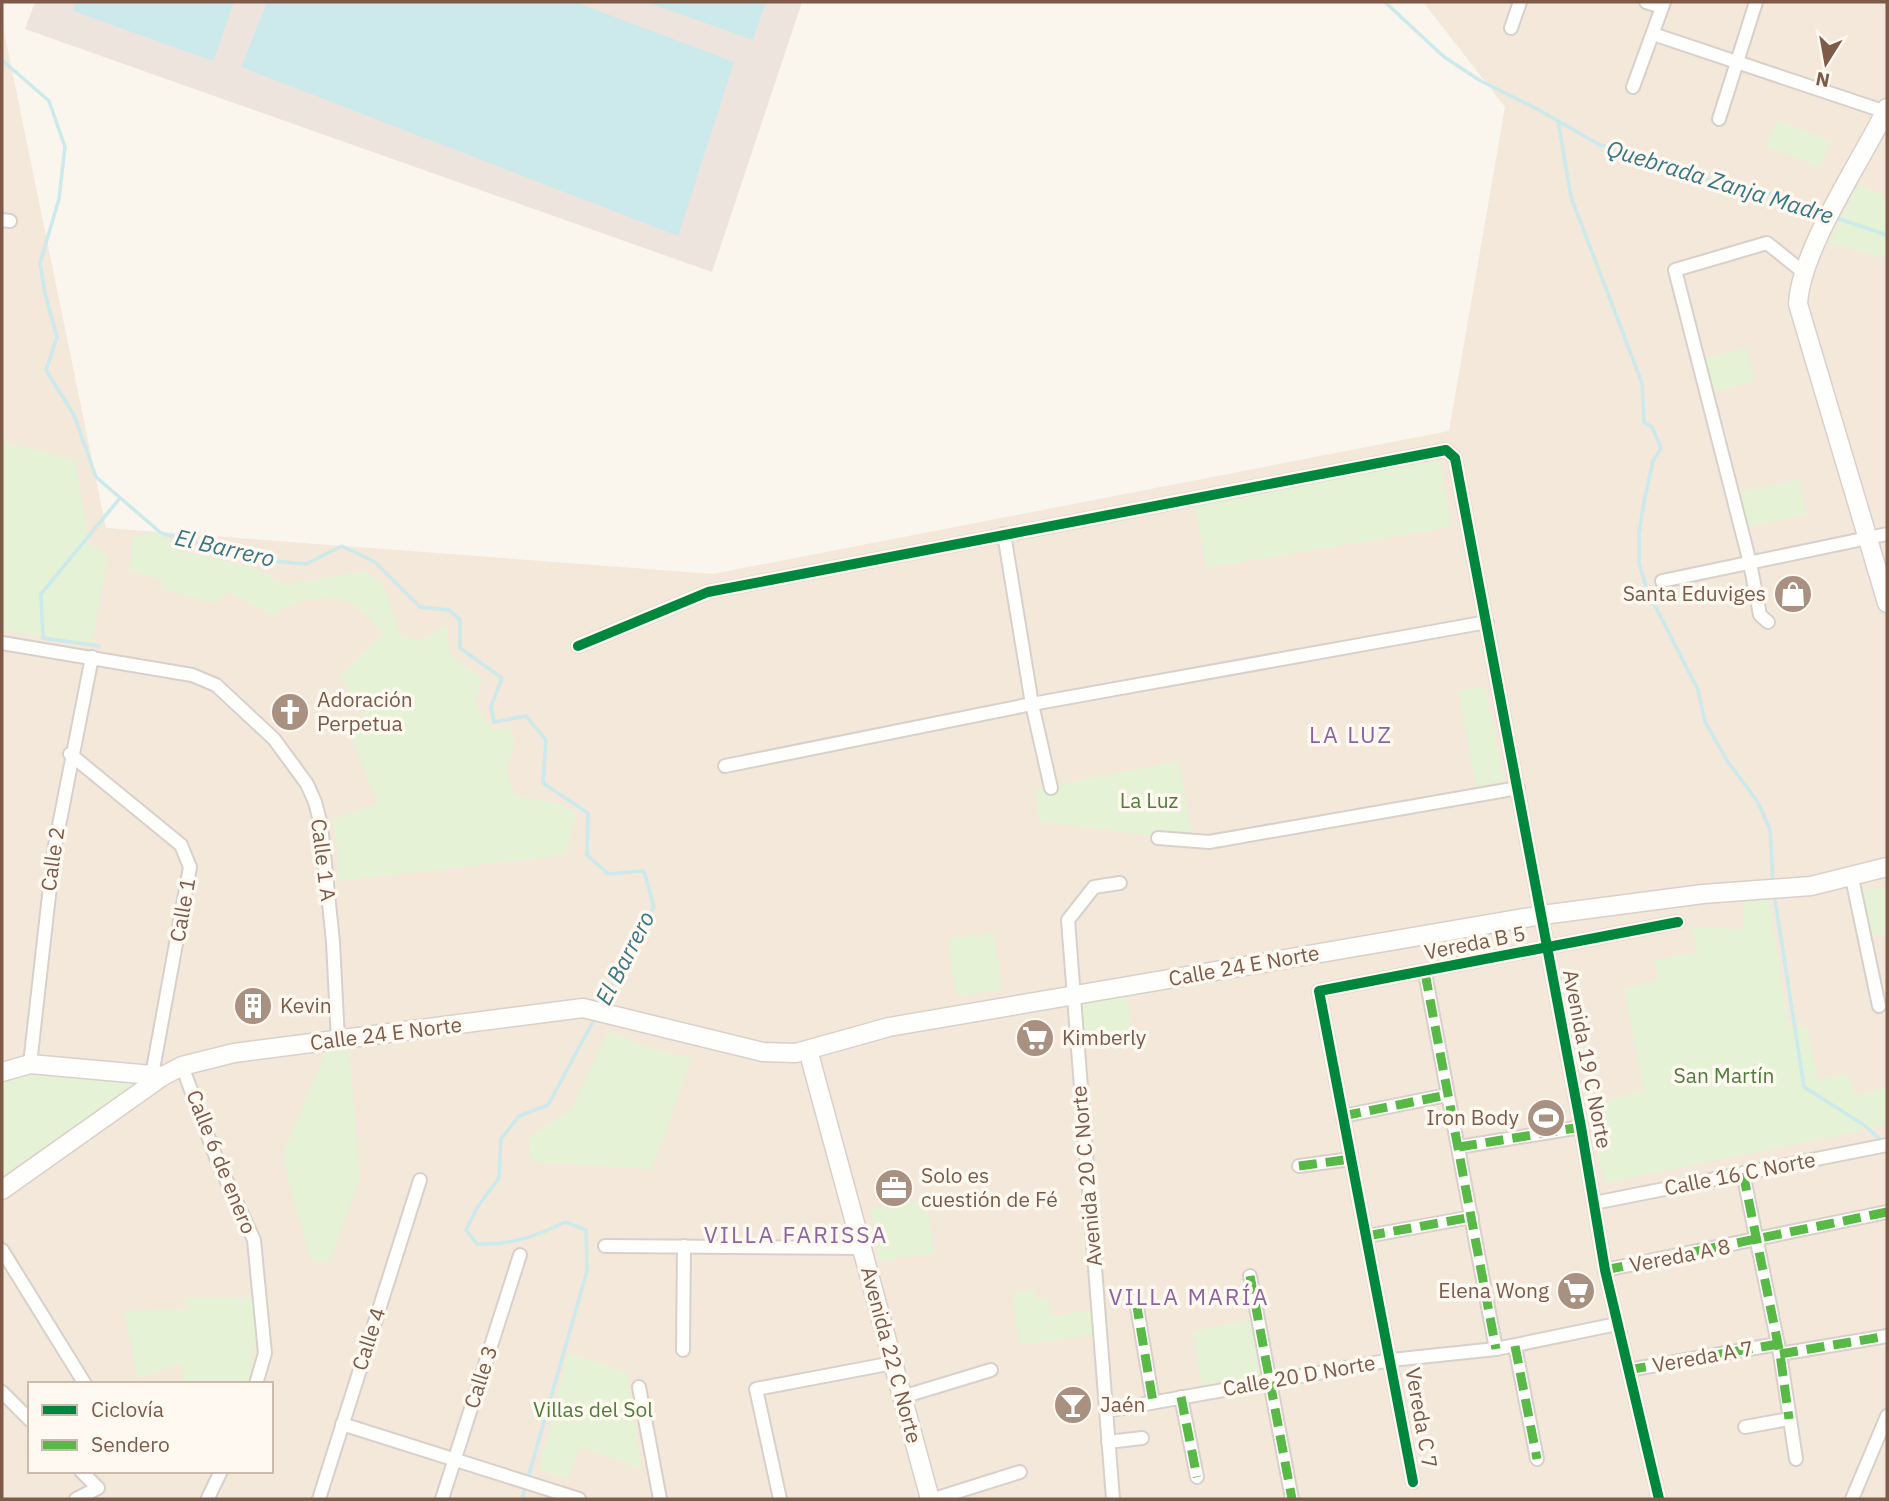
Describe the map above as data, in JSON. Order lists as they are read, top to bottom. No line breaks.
{"streets":{"main road":["Calle 24 E Norte","Avenida 22 C Norte"],"street":["Calle 2","Calle 1 A","Calle 1","Vereda B 5","Avenida 19 C Norte","Calle 6 de enero","Calle 16 C Norte","Avenida 20 C Norte","Vereda A 8","Calle 4","Vereda A 7","Calle 20 D Norte","Calle 3","Vereda C 7"]},"crossings":[["Calle 2","Calle 1 A"],["Calle 2","Calle 1"],["Calle 1 A","Calle 24 E Norte"],["Calle 1","Calle 24 E Norte"],["Vereda B 5","Avenida 19 C Norte"],["Vereda B 5","Vereda C 7"],["Calle 24 E Norte","Avenida 19 C Norte"],["Calle 24 E Norte","Calle 6 de enero"],["Calle 24 E Norte","Avenida 20 C Norte"],["Calle 24 E Norte","Avenida 22 C Norte"],["Avenida 19 C Norte","Calle 16 C Norte"],["Avenida 19 C Norte","Vereda A 8"],["Avenida 19 C Norte","Vereda A 7"],["Avenida 19 C Norte","Calle 20 D Norte"],["Avenida 20 C Norte","Calle 20 D Norte"],["Calle 20 D Norte","Vereda C 7"]],"districts":["LA LUZ","VILLA FARISSA","VILLA MARÍA"],"water":["Quebrada Zanja Madre","El Barrero"],"parks":["La Luz","San Martín","Villas del Sol"],"places":{"shop":["Santa Eduviges"],"church":["Adoración Perpetua"],"building":["Kevin"],"supermarket":["Kimberly","Elena Wong"],"sports":["Iron Body"],"office":["Solo es cuestión de Fé"],"bar":["Jaén"]},"legend":["Ciclovía","Sendero"],"north":"bottom"}
